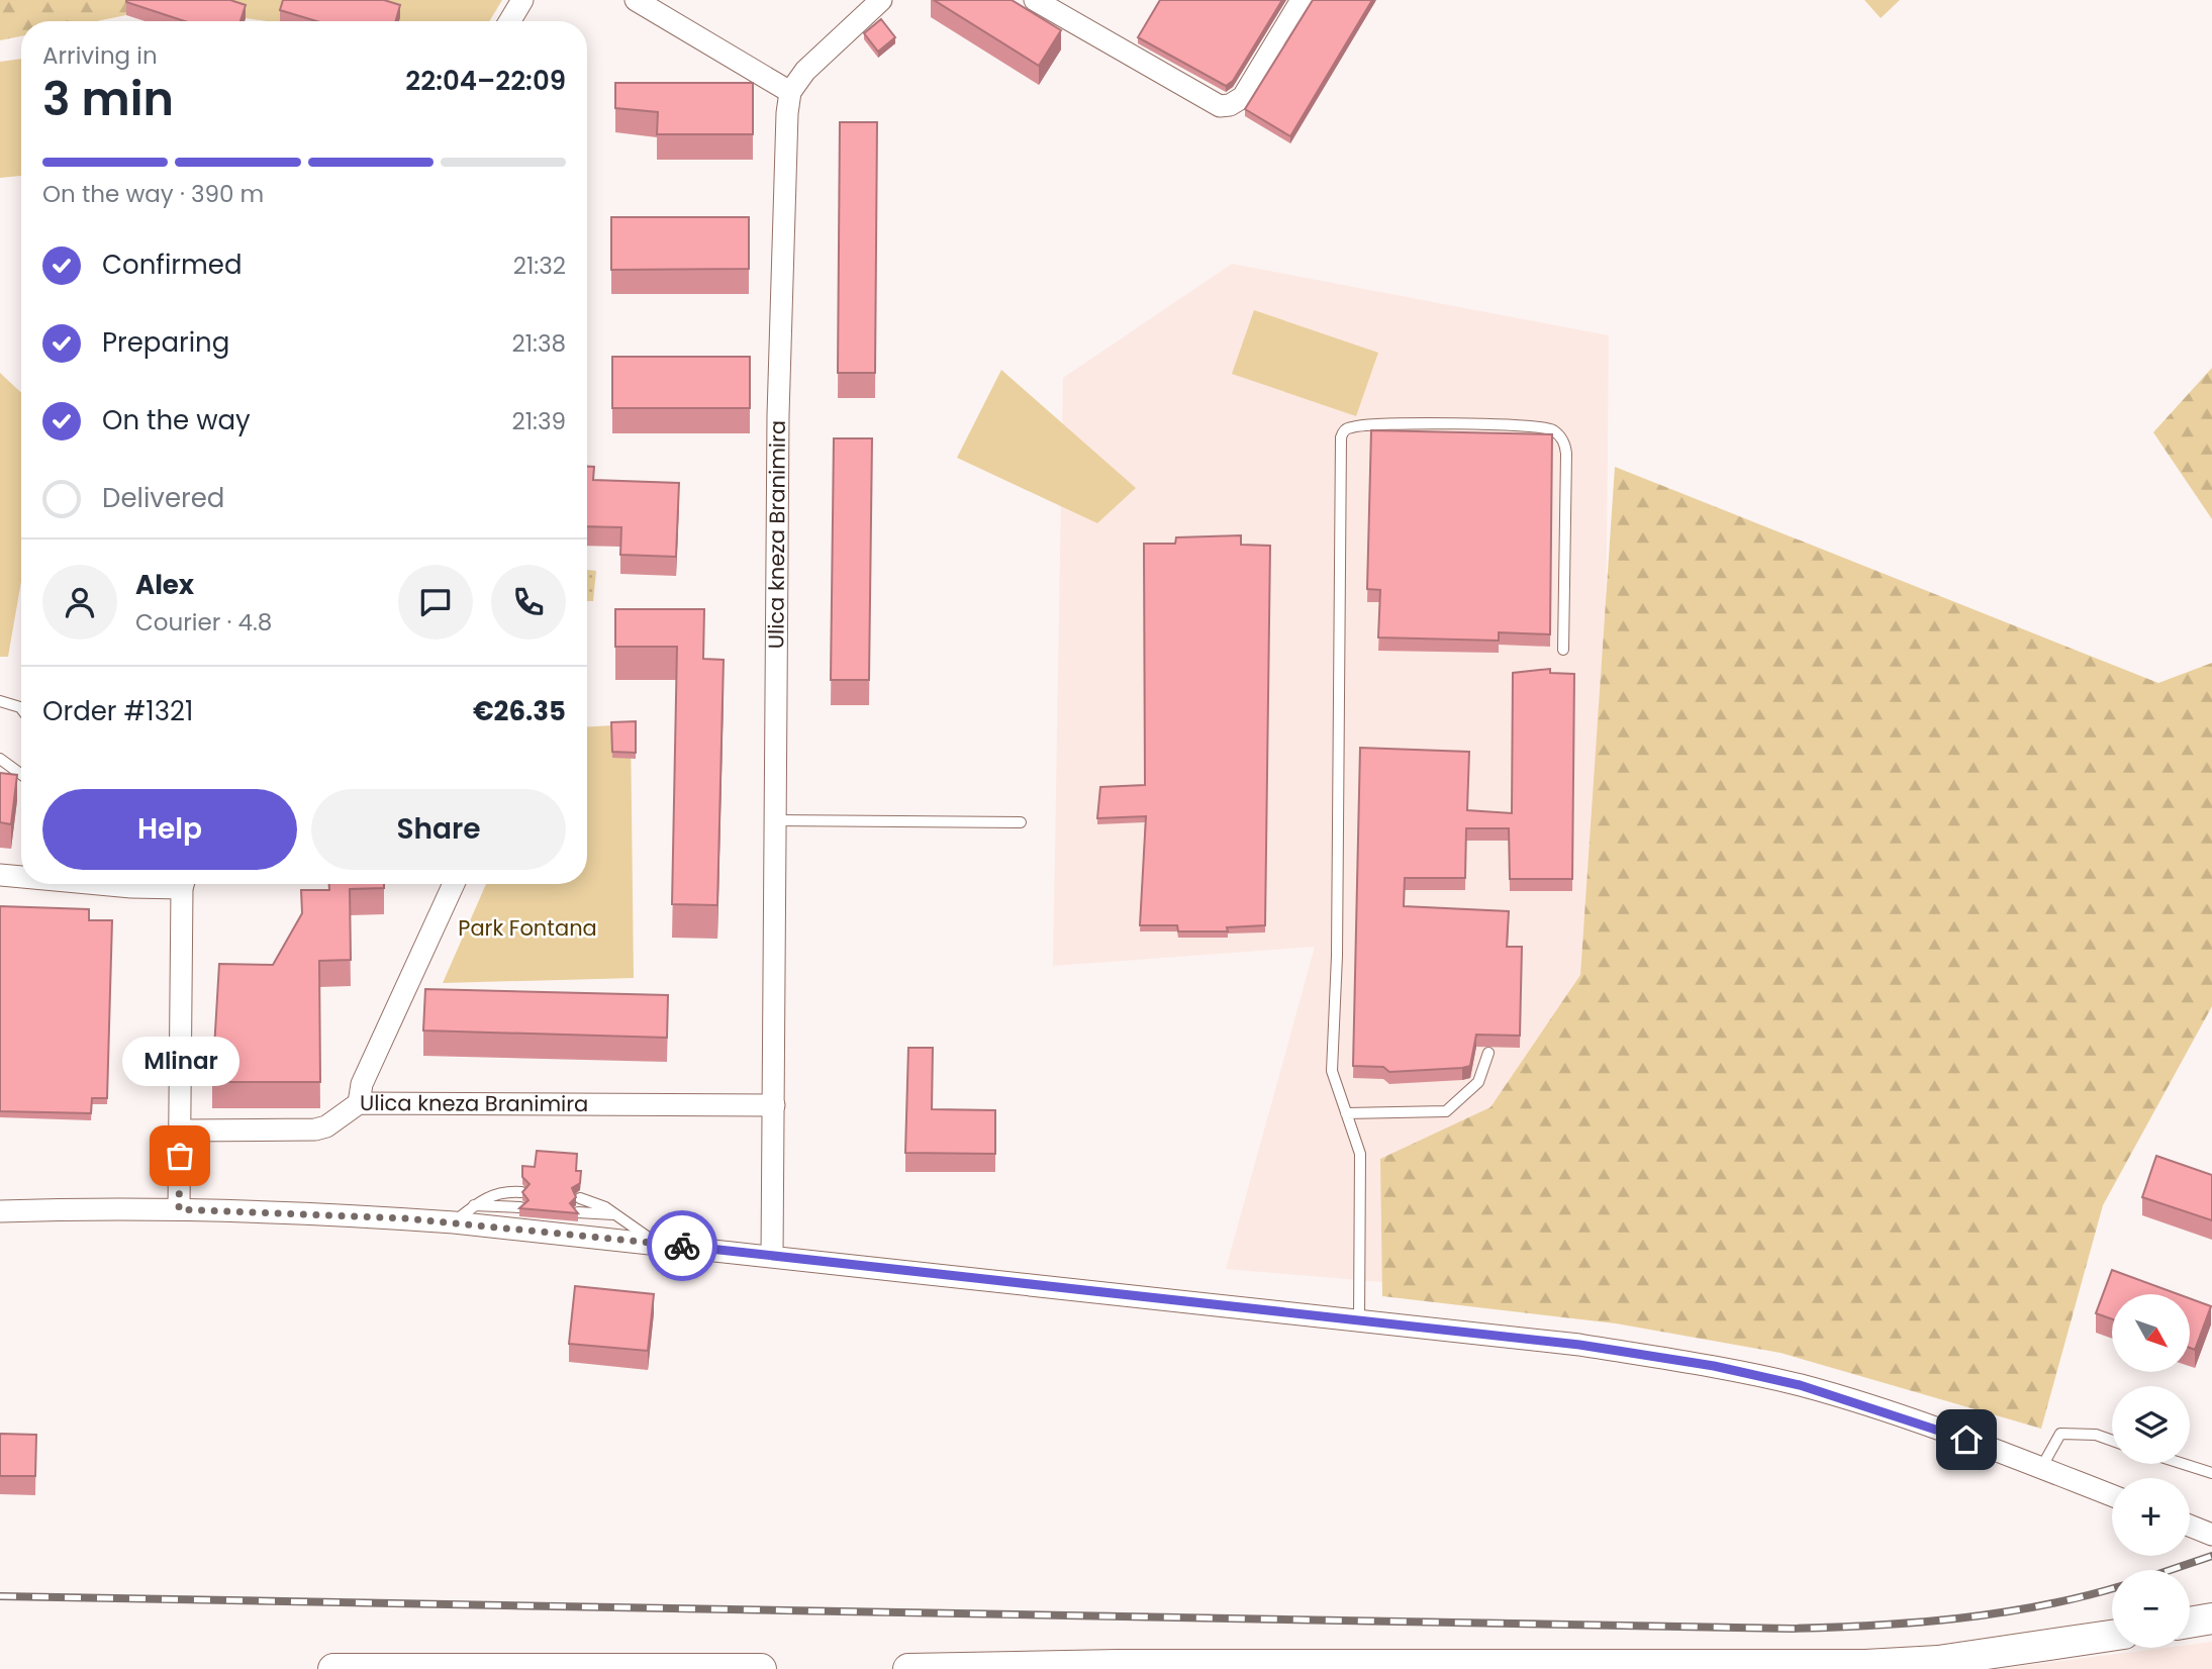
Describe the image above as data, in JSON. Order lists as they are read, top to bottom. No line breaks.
{"streets":{"street":["Ulica kneza Branimira"]},"parks":["Park Fontana"],"places":["Mlinar"],"north":"bottom right","page":{"heading":["3 min","Arriving in","22:04–22:09"],"panel":["Alex","Courier · 4.8","Order #1321","€26.35"],"bar":"On the way · 390 m","list":[["Confirmed","21:32"],["Preparing","21:38"],["On the way","21:39"],"Delivered"],"buttons":["Help","Share"],"bubble":"Mlinar","map_buttons":["+","−"]}}
